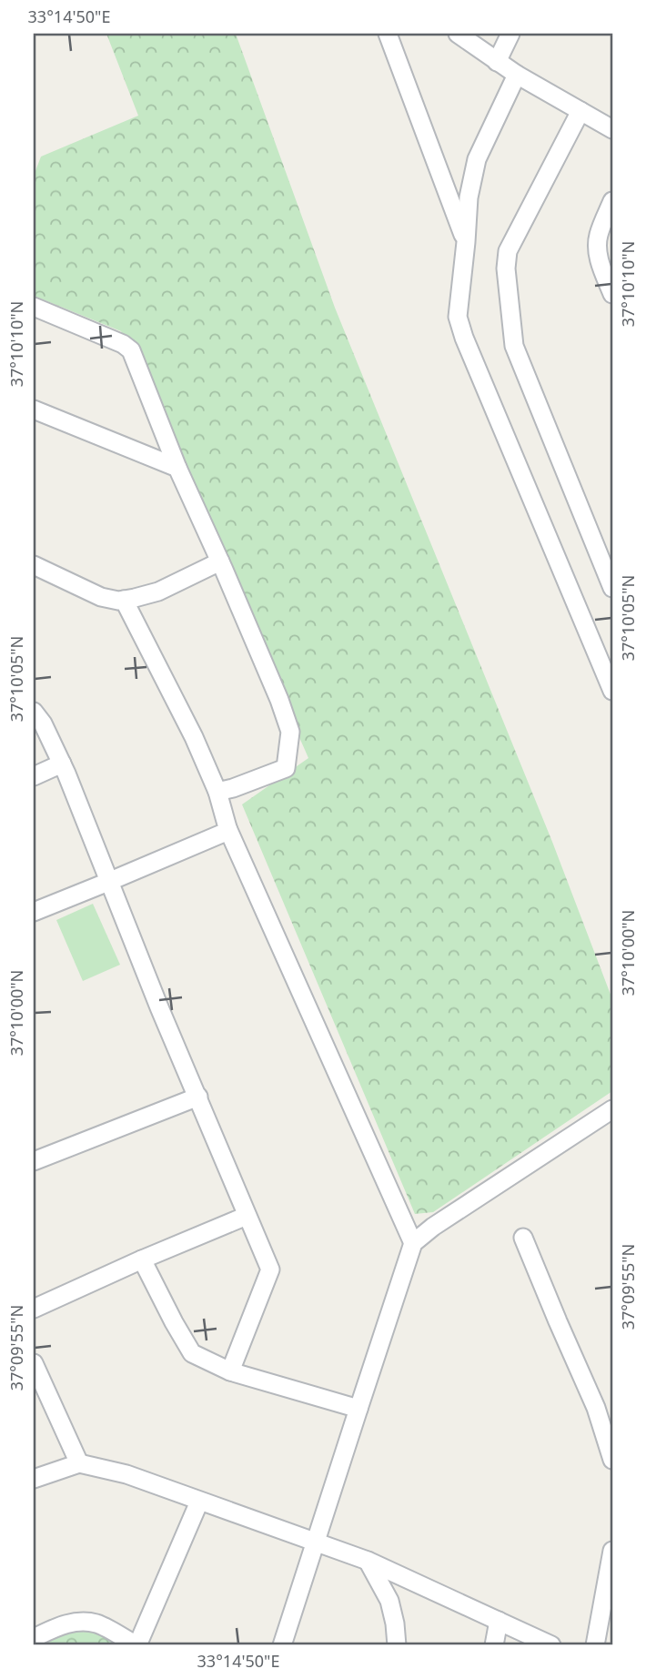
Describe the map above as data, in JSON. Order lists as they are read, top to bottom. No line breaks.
{"coordinates":["33°14'50\"E","37°10'10\"N","37°10'05\"N","37°10'00\"N","37°09'55\"N"]}
